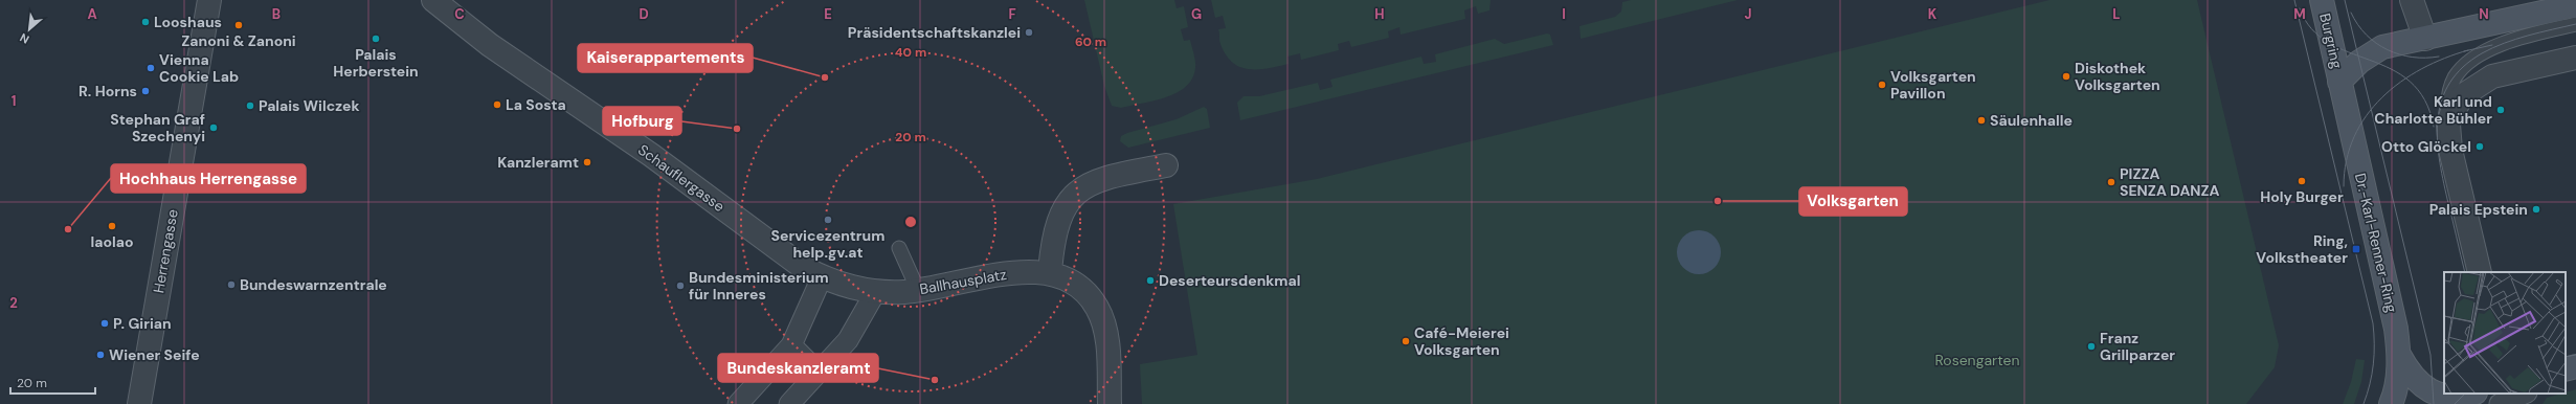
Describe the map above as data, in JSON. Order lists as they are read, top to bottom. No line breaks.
{"streets":{"main road":["Burgring","Dr.-Karl-Renner-Ring"],"street":["Schauflergasse","Herrengasse","Ballhausplatz"]},"crossings":[["Burgring","Dr.-Karl-Renner-Ring"],["Schauflergasse","Ballhausplatz"]],"parks":["Rosengarten"],"places":{"other":["Looshaus","Zanoni & Zanoni","Präsidentschaftskanzlei","Palais Herberstein","Vienna Cookie Lab","Diskothek Volksgarten","Kaiserappartements","Volksgarten Pavillon","R. Horns","La Sosta","Palais Wilczek","Karl und Charlotte Bühler","Säulenhalle","Stephan Graf Szechenyi","Hofburg","Otto Glöckel","Kanzleramt","Holy Burger","PIZZA SENZA DANZA","Volksgarten","Palais Epstein","Servicezentrum help.gv.at","laolao","Hochhaus Herrengasse","Deserteursdenkmal","Bundeswarnzentrale","Bundesministerium für Inneres","P. Girian","Café-Meierei Volksgarten","Franz Grillparzer","Wiener Seife","Bundeskanzleramt"],"transit":["Ring, Volkstheater"]},"scale_bar":"20 m","north":"bottom left","grid":{"columns":["A","B","C","D","E","F","G","H","I","J","K","L","M","N"],"rows":["1","2"]},"rings":["60 m","40 m","20 m"]}
